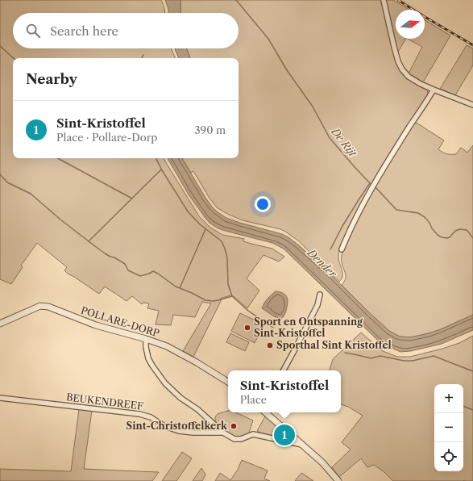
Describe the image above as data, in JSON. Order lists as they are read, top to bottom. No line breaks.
{"streets":{"street":["POLLARE-DORP","BEUKENDREEF"]},"water":["De Rijt","Dender"],"places":["Sport en Ontspanning Sint-Kristoffel","Sporthal Sint Kristoffel","Sint-Christoffelkerk"],"north":"right","page":{"search":"Search here","heading":"Nearby","list":[{"mark":"1","name":"Sint-Kristoffel","note":"Place · Pollare-Dorp","value":"390 m"}],"popup":["Sint-Kristoffel","Place"],"map_buttons":["+","−"],"pins":"1"}}
